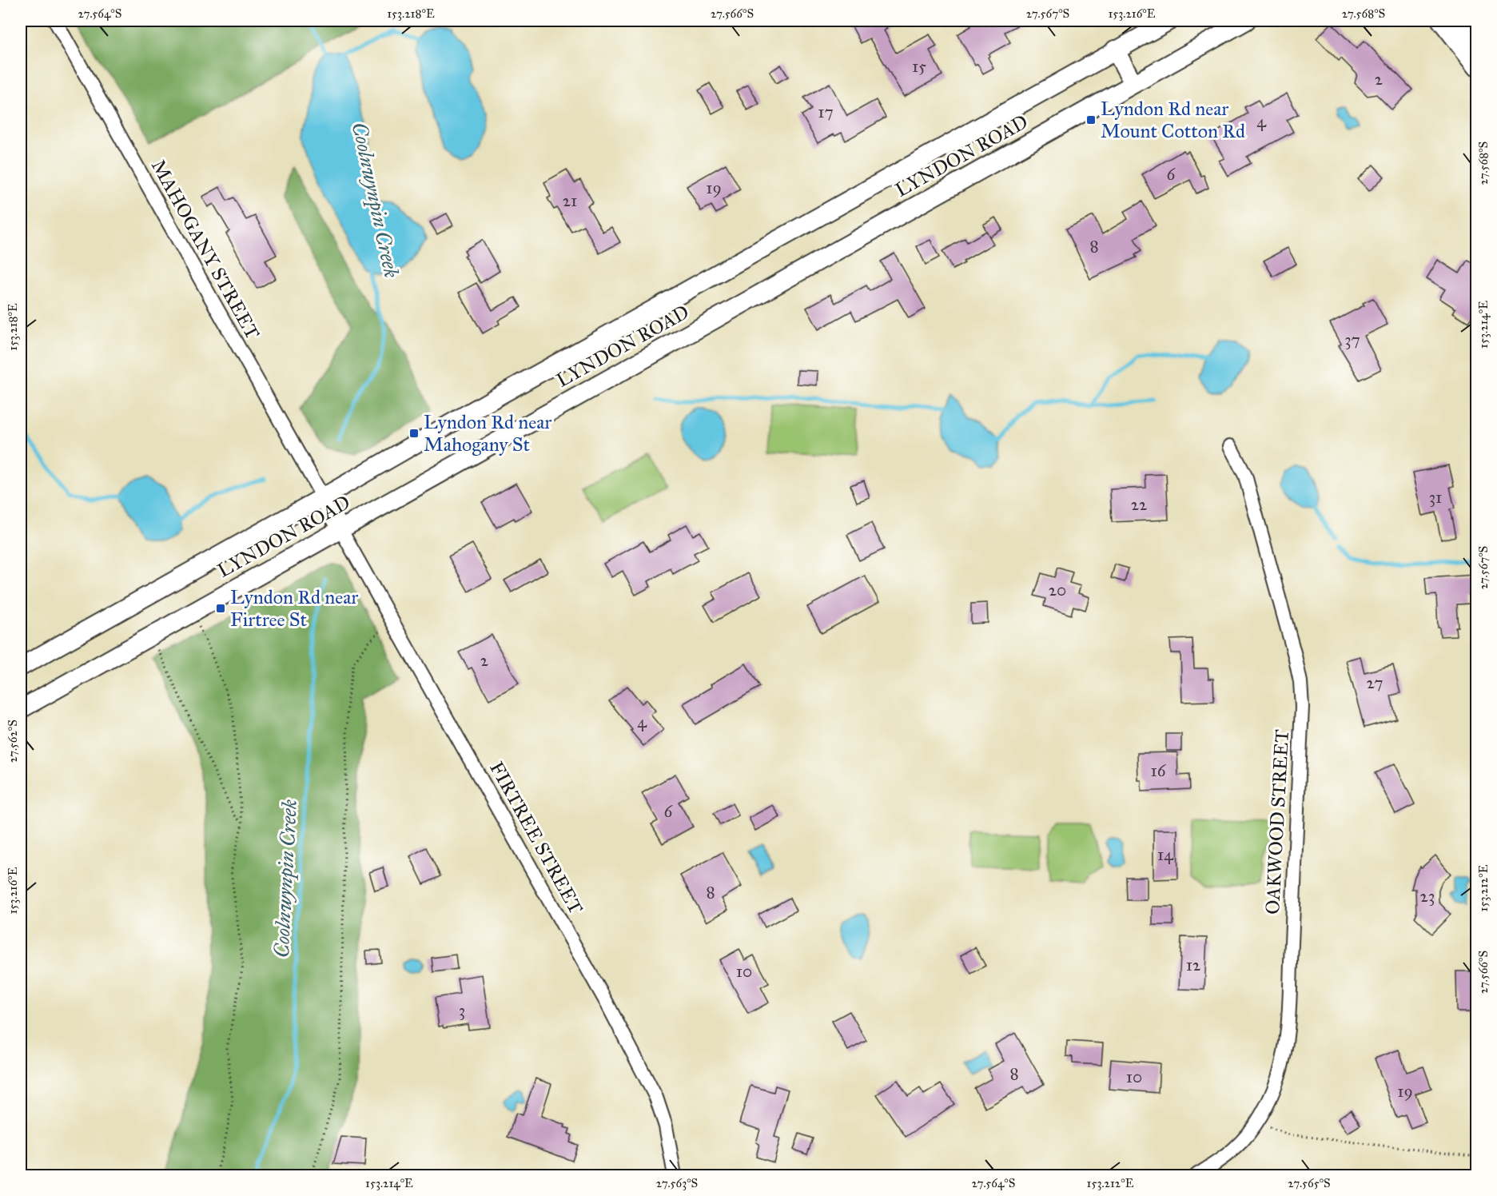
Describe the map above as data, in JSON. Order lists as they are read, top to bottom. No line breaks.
{"streets":{"main road":["LYNDON ROAD"],"street":["MAHOGANY STREET","OAKWOOD STREET","FIRTREE STREET"]},"crossings":[["LYNDON ROAD","MAHOGANY STREET"],["LYNDON ROAD","FIRTREE STREET"]],"water":["Coolnwynpin Creek"],"places":{"transit":["Lyndon Rd near Mount Cotton Rd","Lyndon Rd near Mahogany St","Lyndon Rd near Firtree St"]},"house_numbers":["15","2","17","4","6","19","21","8","37","31","22","20","2","27","4","16","6","14","8","23","12","10","3","8","10","19"],"coordinates":["27.564°S","153.218°E","27.566°S","27.567°S","153.216°E","27.568°S","153.214°E","27.562°S","153.212°E","27.563°S","27.565°S"]}
